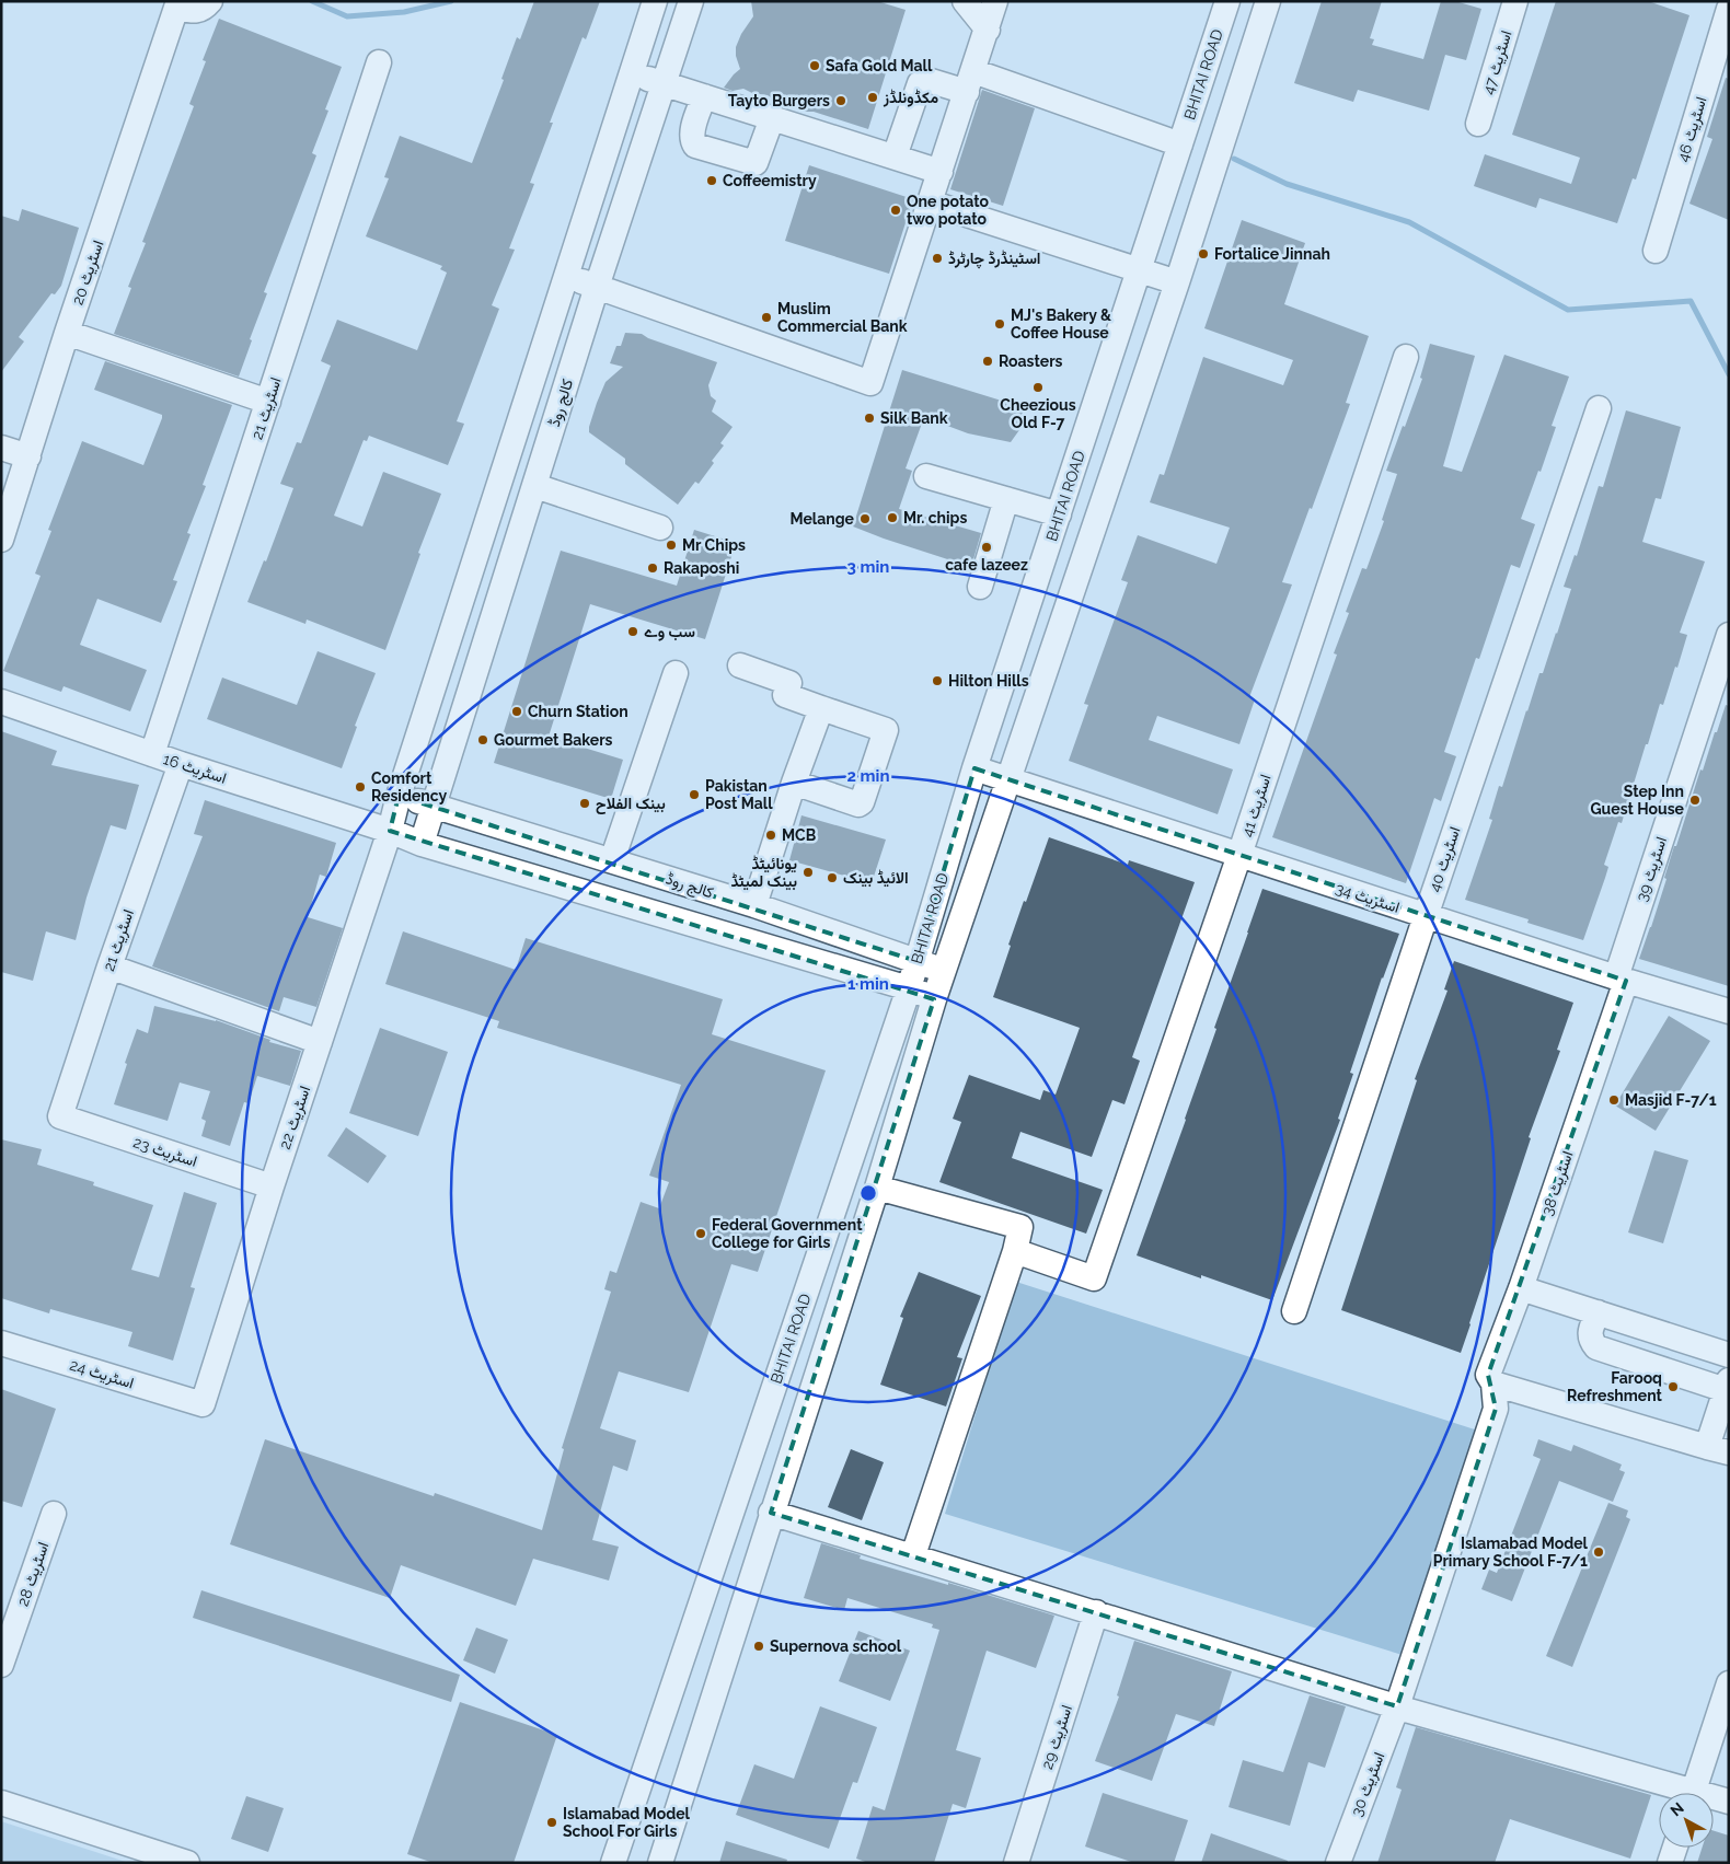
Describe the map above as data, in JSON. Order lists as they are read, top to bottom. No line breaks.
{"streets":{"street":["اسٹریٹ 47","BHITAI ROAD","اسٹریٹ 46","اسٹریٹ 20","کالج روڈ","اسٹریٹ 21","اسٹریٹ 16","اسٹریٹ 41","اسٹریٹ 40","اسٹریٹ 39","اسٹریٹ 34","اسٹریٹ 22","اسٹریٹ 23","اسٹریٹ 38","اسٹریٹ 24","اسٹریٹ 28","اسٹریٹ 29","اسٹریٹ 30"]},"crossings":[["BHITAI ROAD","کالج روڈ"],["BHITAI ROAD","اسٹریٹ 34"],["اسٹریٹ 21","اسٹریٹ 16"],["اسٹریٹ 21","اسٹریٹ 23"],["اسٹریٹ 16","اسٹریٹ 22"],["اسٹریٹ 41","اسٹریٹ 34"],["اسٹریٹ 40","اسٹریٹ 34"],["اسٹریٹ 39","اسٹریٹ 34"],["اسٹریٹ 39","اسٹریٹ 38"],["اسٹریٹ 34","اسٹریٹ 38"],["اسٹریٹ 22","اسٹریٹ 23"],["اسٹریٹ 22","اسٹریٹ 24"],["اسٹریٹ 38","اسٹریٹ 30"]],"places":["Safa Gold Mall","مکڈونلڈز","Tayto Burgers","Coffeemistry","One potato two potato","Fortalice Jinnah","اسٹینڈرڈ چارٹرڈ","Muslim Commercial Bank","MJ's Bakery & Coffee House","Roasters","Cheezious Old F-7","Silk Bank","Mr. chips","Melange","Mr Chips","cafe lazeez","Rakaposhi","سب وے","Hilton Hills","Churn Station","Gourmet Bakers","Comfort Residency","Pakistan Post Mall","Step Inn Guest House","بینک الفلاح","MCB","یونائیٹڈ بینک لمیٹڈ","الائیڈ بینک","Masjid F-7/1","Federal Government College for Girls","Farooq Refreshment","Islamabad Model Primary School F-7/1","Supernova school","Islamabad Model School For Girls"],"north":"top left","rings":["3 min","2 min","1 min"]}
